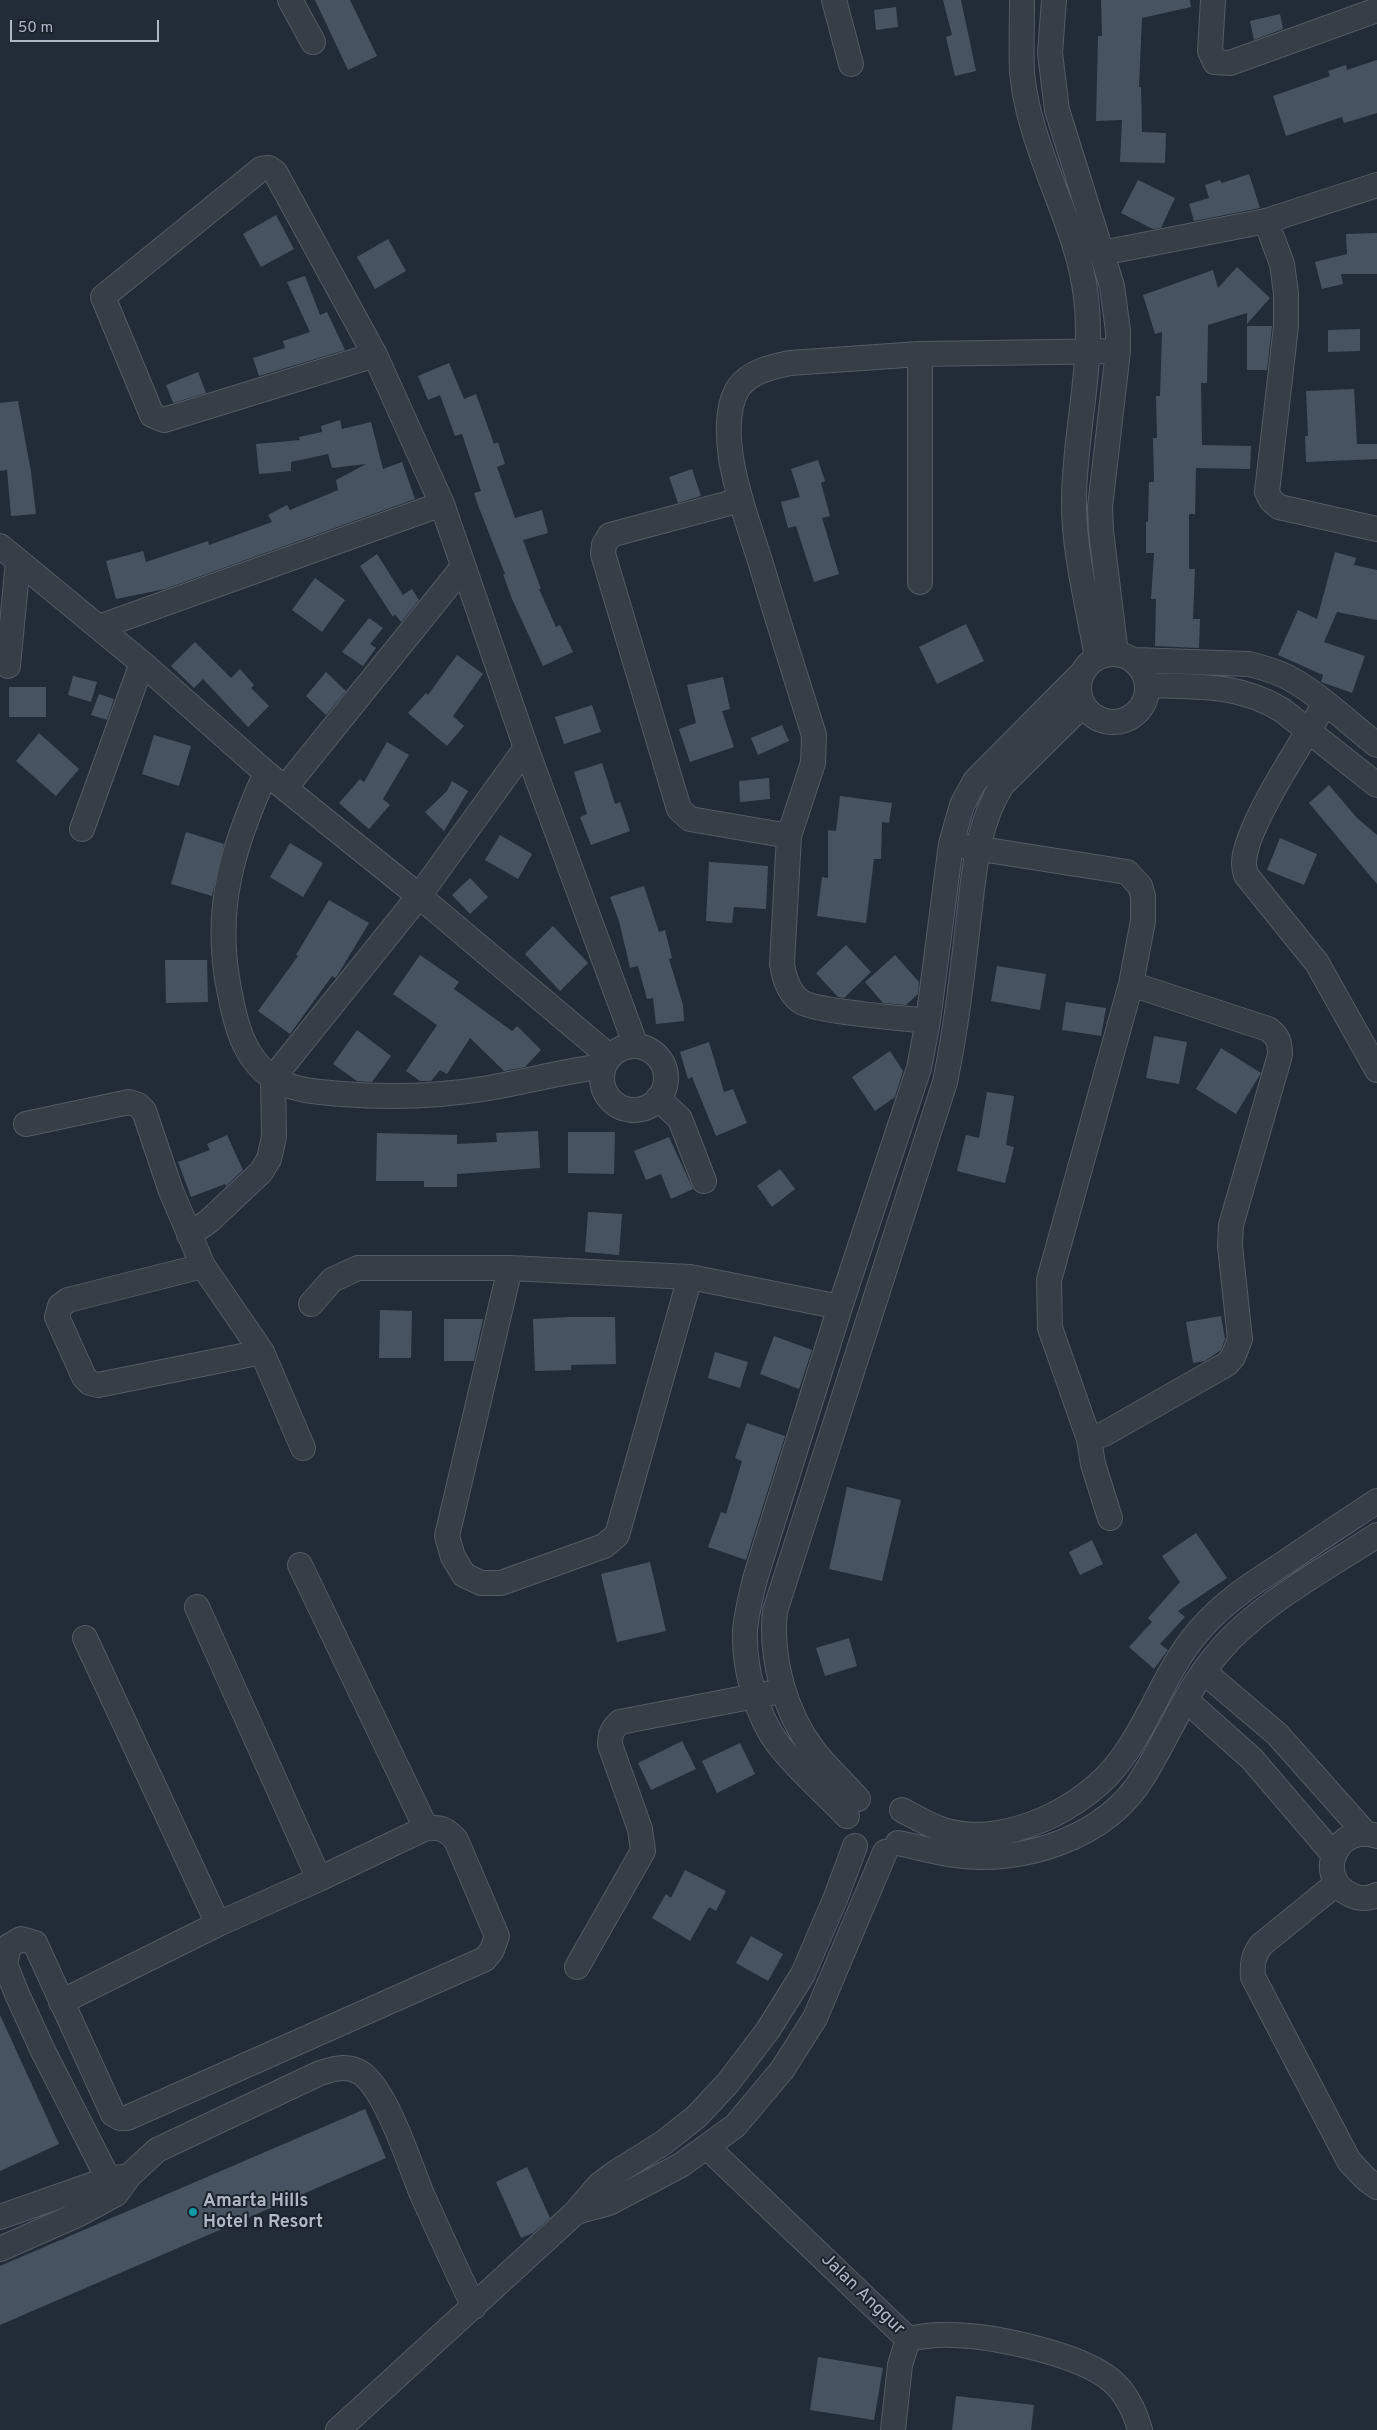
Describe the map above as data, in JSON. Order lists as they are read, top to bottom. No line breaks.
{"streets":{"street":["Jalan Anggur"]},"places":["Amarta Hills Hotel n Resort"],"scale_bar":"50 m"}
